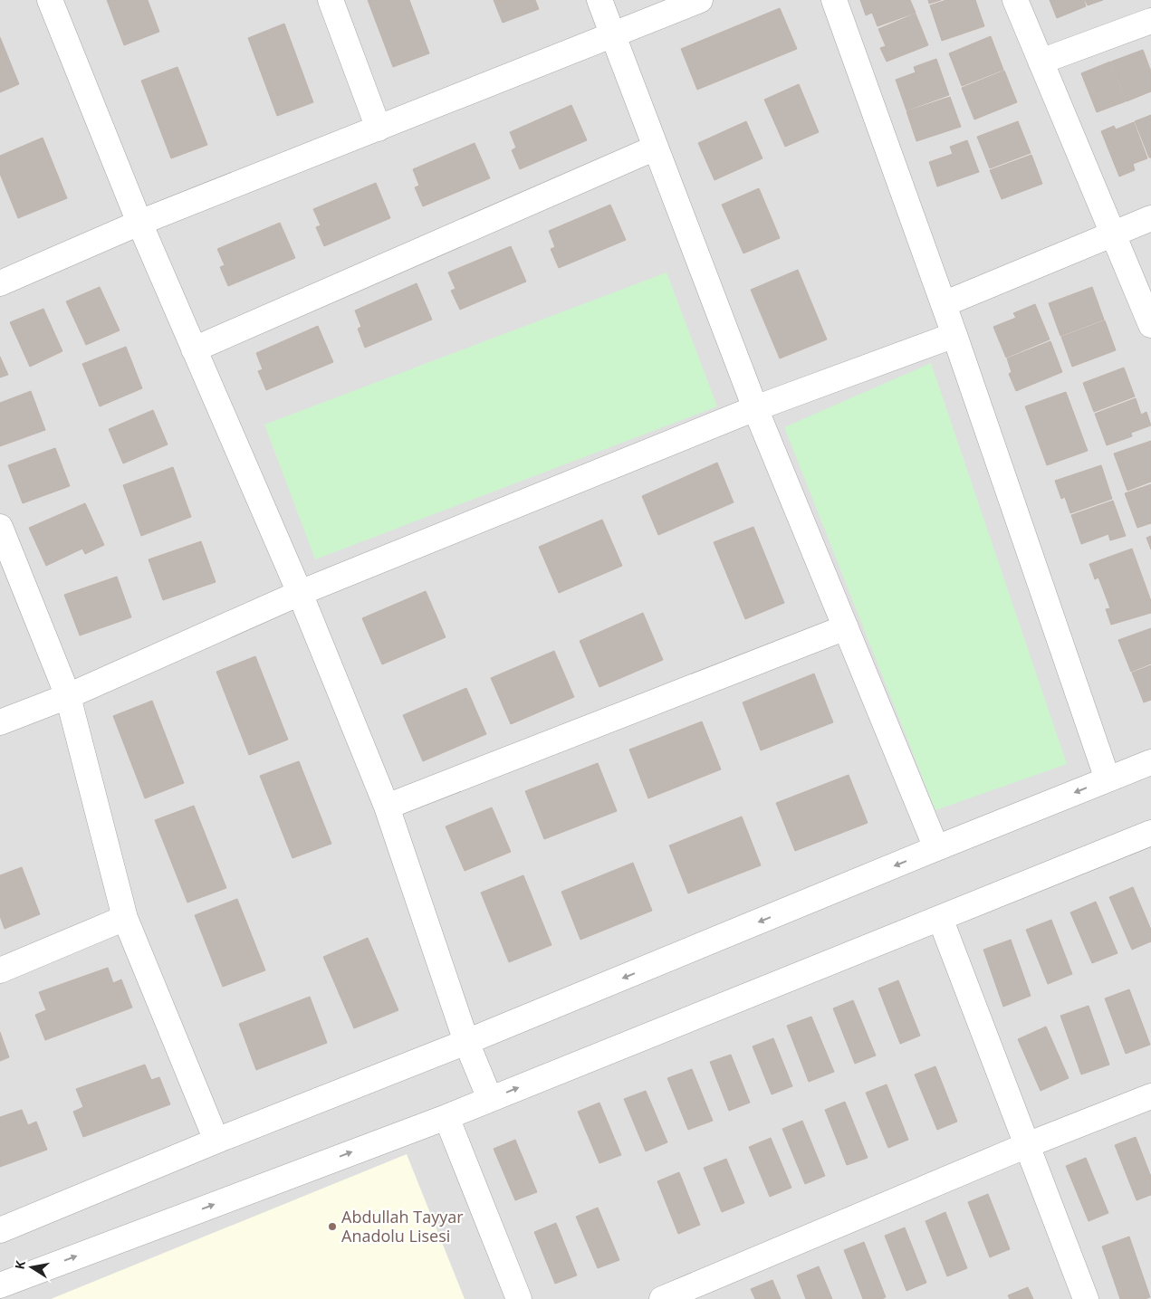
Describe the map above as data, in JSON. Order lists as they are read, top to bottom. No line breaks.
{"places":["Abdullah Tayyar Anadolu Lisesi"],"north":"left"}
